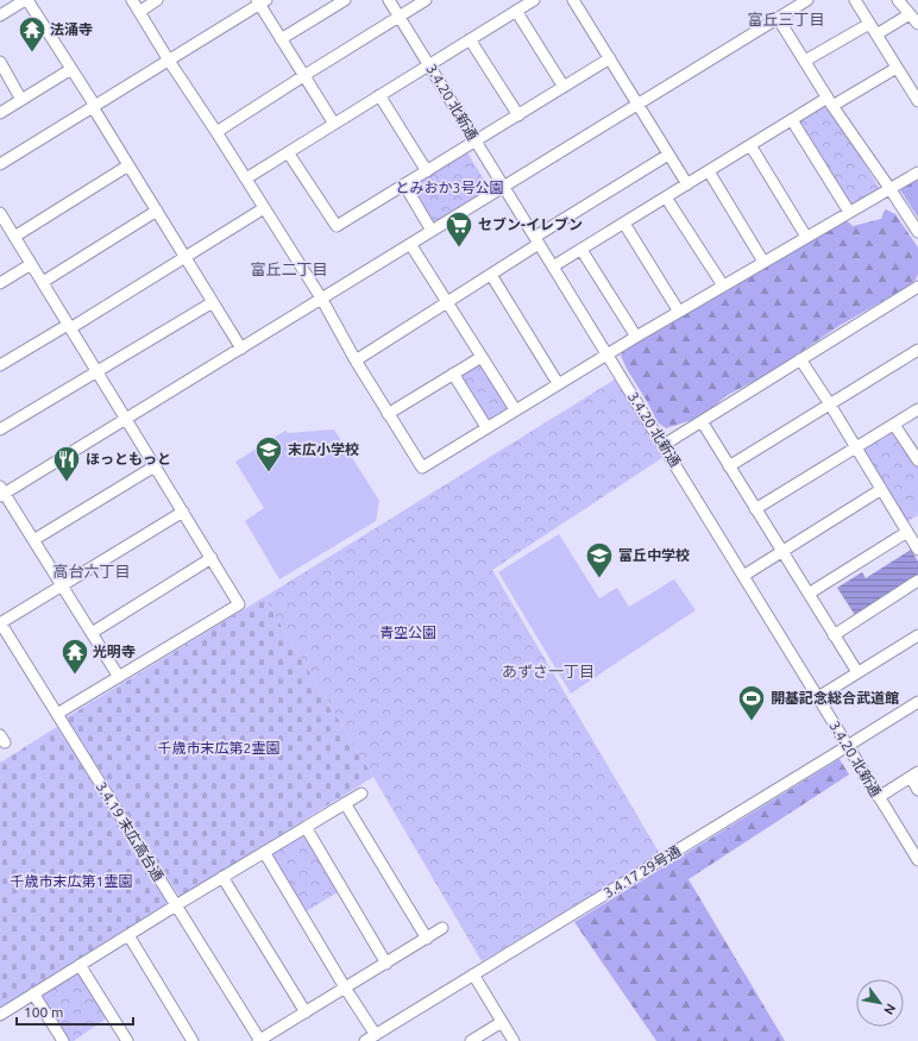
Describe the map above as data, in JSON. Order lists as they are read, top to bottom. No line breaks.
{"streets":{"street":["3.4.20 北新通","3.4.19 末広高台通","3.4.17 29号通"]},"crossings":[["3.4.20 北新通","3.4.17 29号通"]],"districts":["富丘三丁目","富丘二丁目","高台六丁目","あずさ一丁目"],"parks":["とみおか3号公園","青空公園","千歳市末広第2霊園","千歳市末広第1霊園"],"places":{"temple":["法涌寺","光明寺"],"supermarket":["セブン-イレブン"],"school or university":["末広小学校","富丘中学校"],"restaurant":["ほっともっと"],"sports":["開基記念総合武道館"]},"scale_bar":"100 m","north":"bottom right"}
